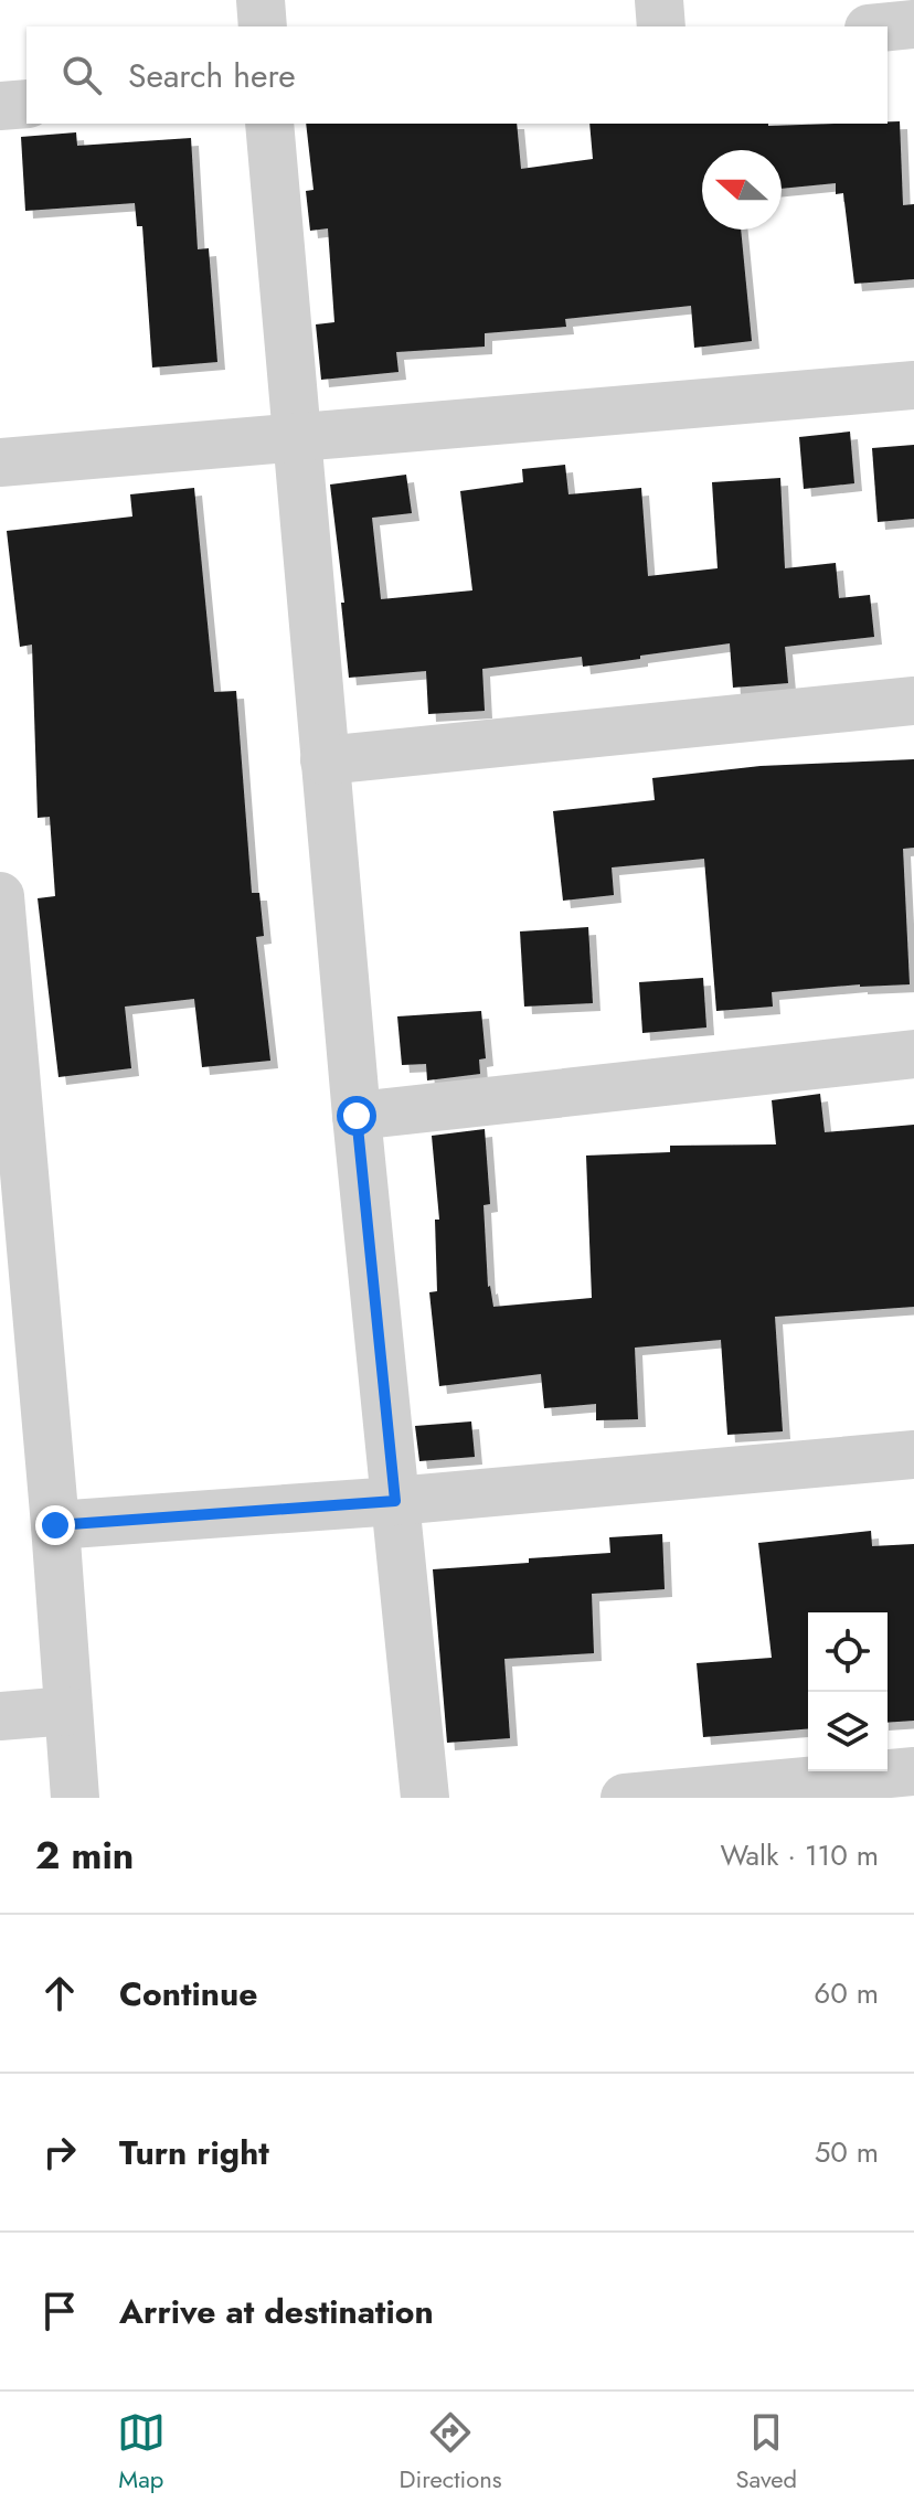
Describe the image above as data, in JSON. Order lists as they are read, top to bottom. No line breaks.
{"north":"left","page":{"search":"Search here","heading":["2 min","Walk · 110 m"],"list":[["Continue","60 m"],["Turn right","50 m"],"Arrive at destination"],"nav":["Map","Directions","Saved"]}}
